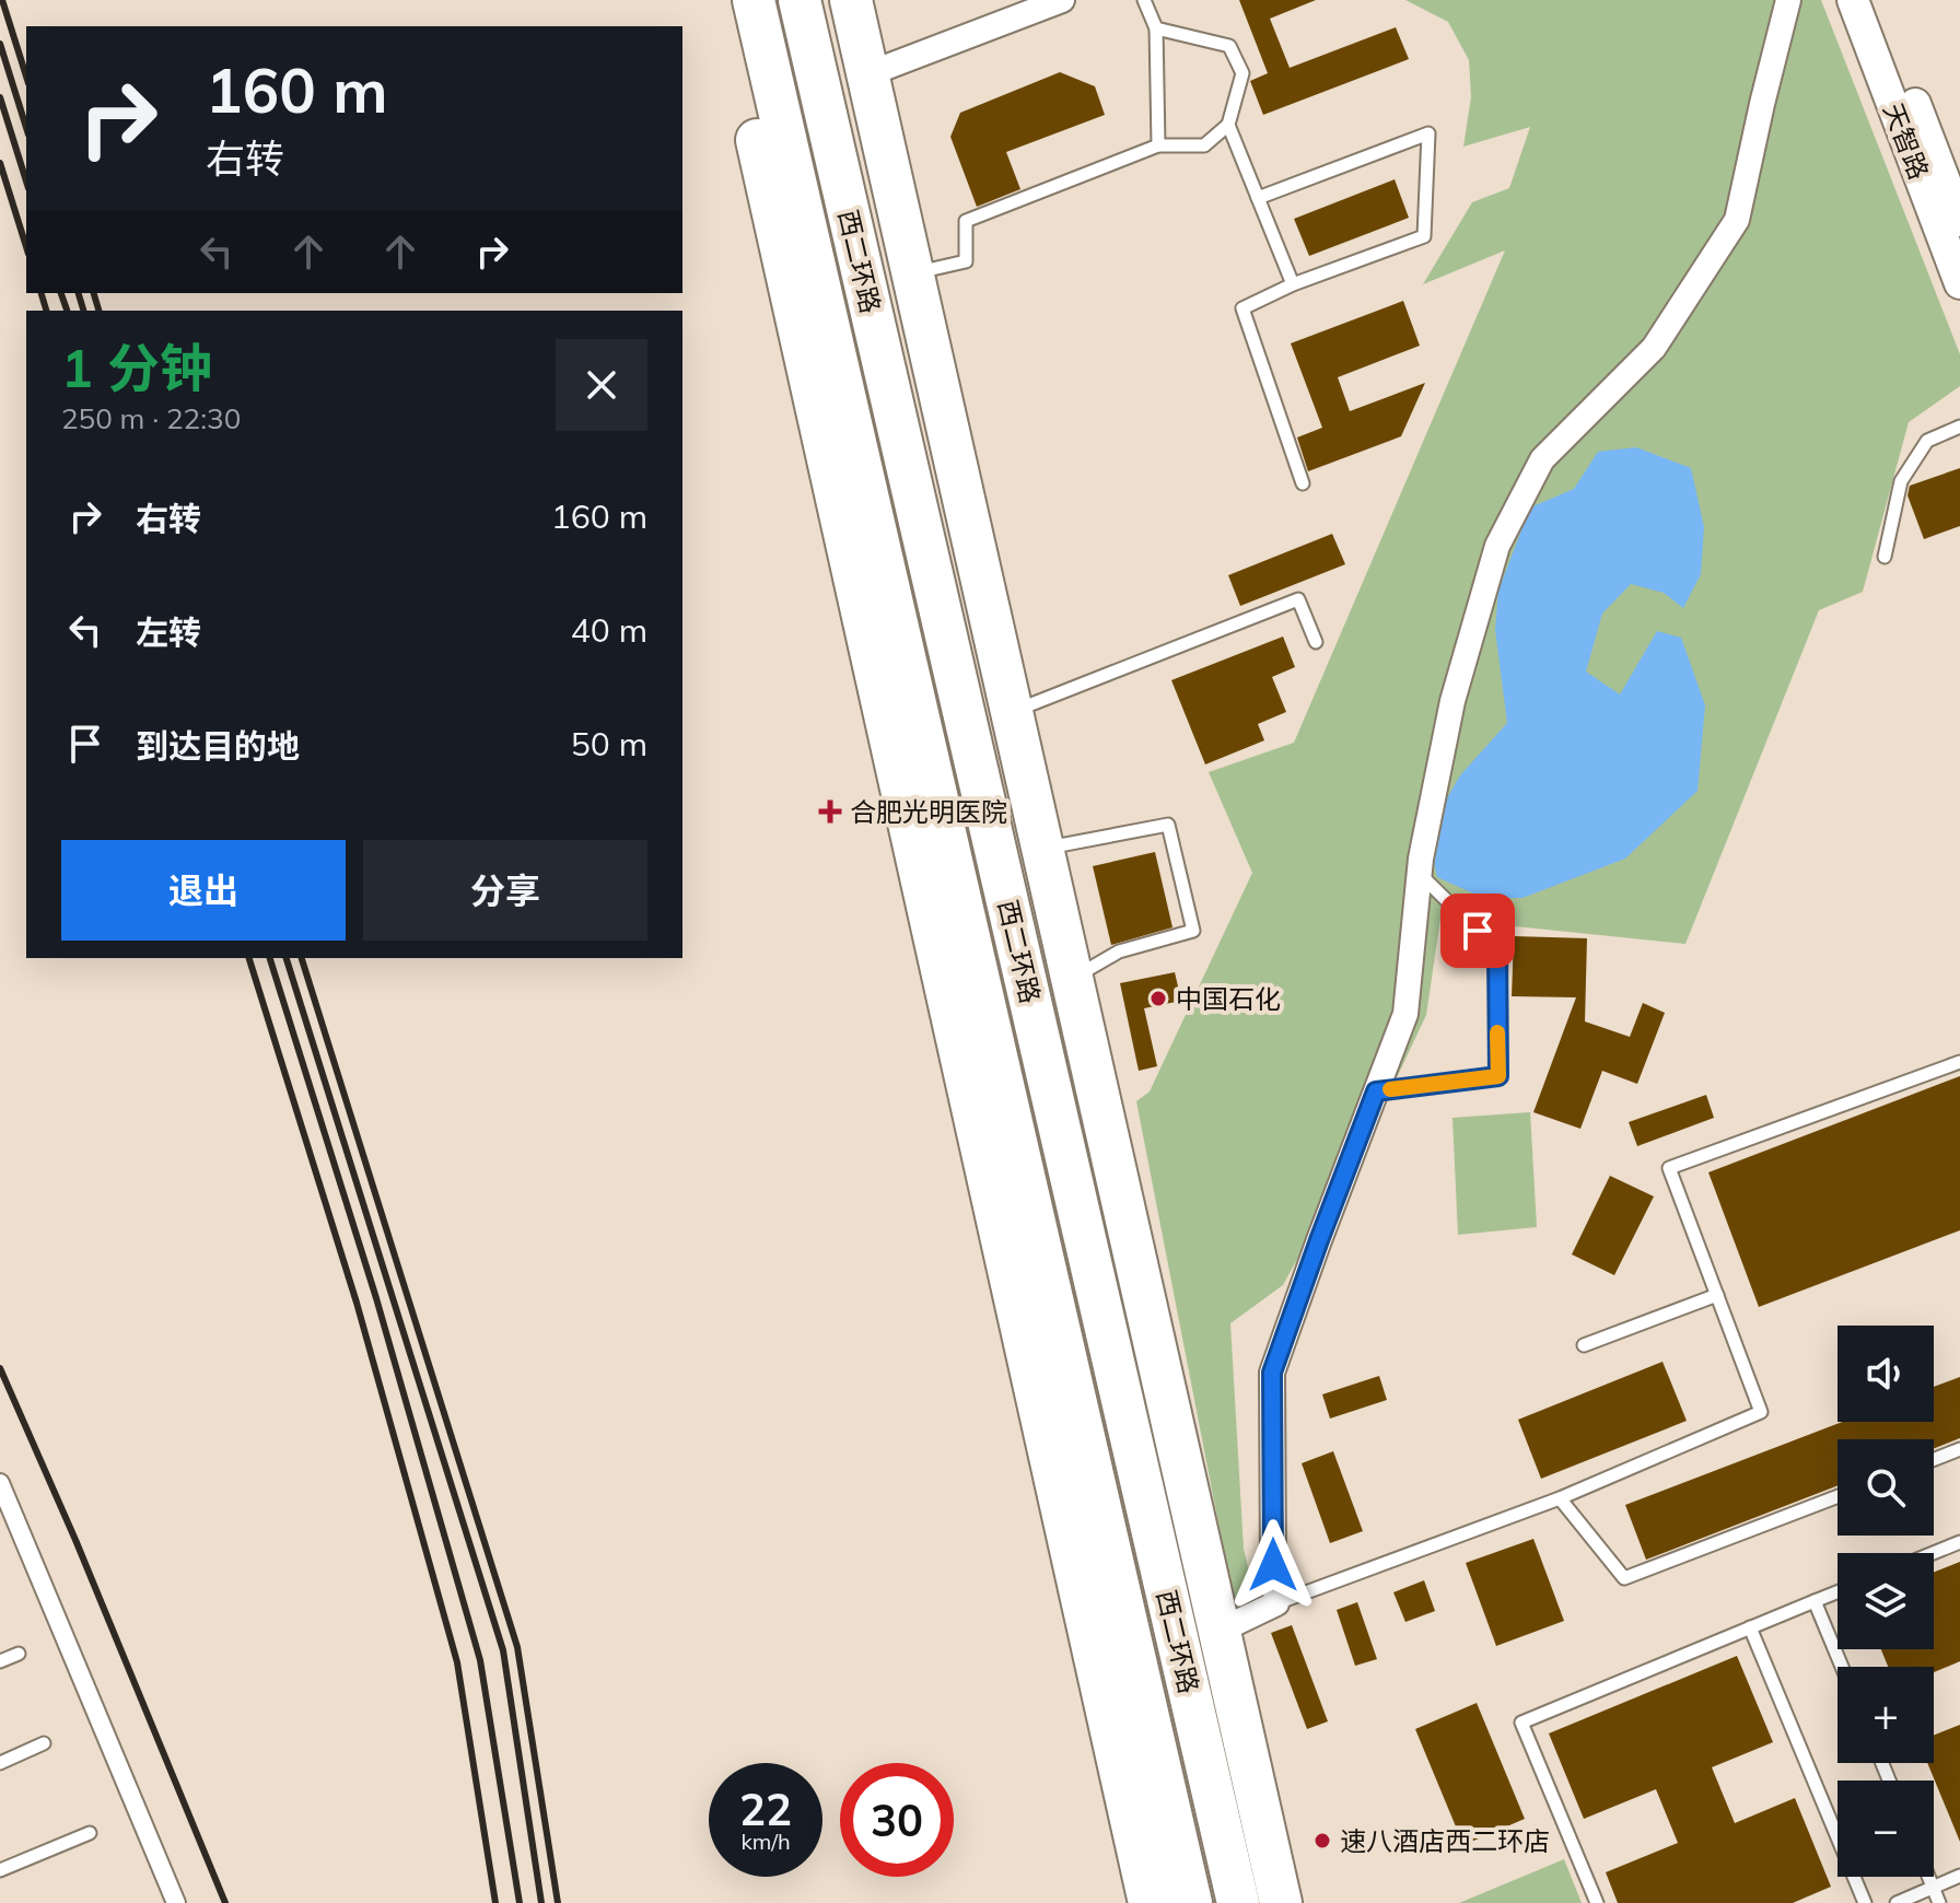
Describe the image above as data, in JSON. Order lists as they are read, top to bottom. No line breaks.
{"streets":{"highway":["西二环路"],"street":["天智路"]},"places":{"health":["合肥光明医院"],"other":["中国石化","速八酒店西二环店"]},"page":{"turn":["160 m","右转"],"heading":["1 分钟","250 m · 22:30"],"list":[{"name":"右转","value":"160 m"},{"name":"左转","value":"40 m"},{"name":"到达目的地","value":"50 m"}],"buttons":["退出","分享"],"map_buttons":["+","−"],"speed":"22 km/h","limit":"30"}}
